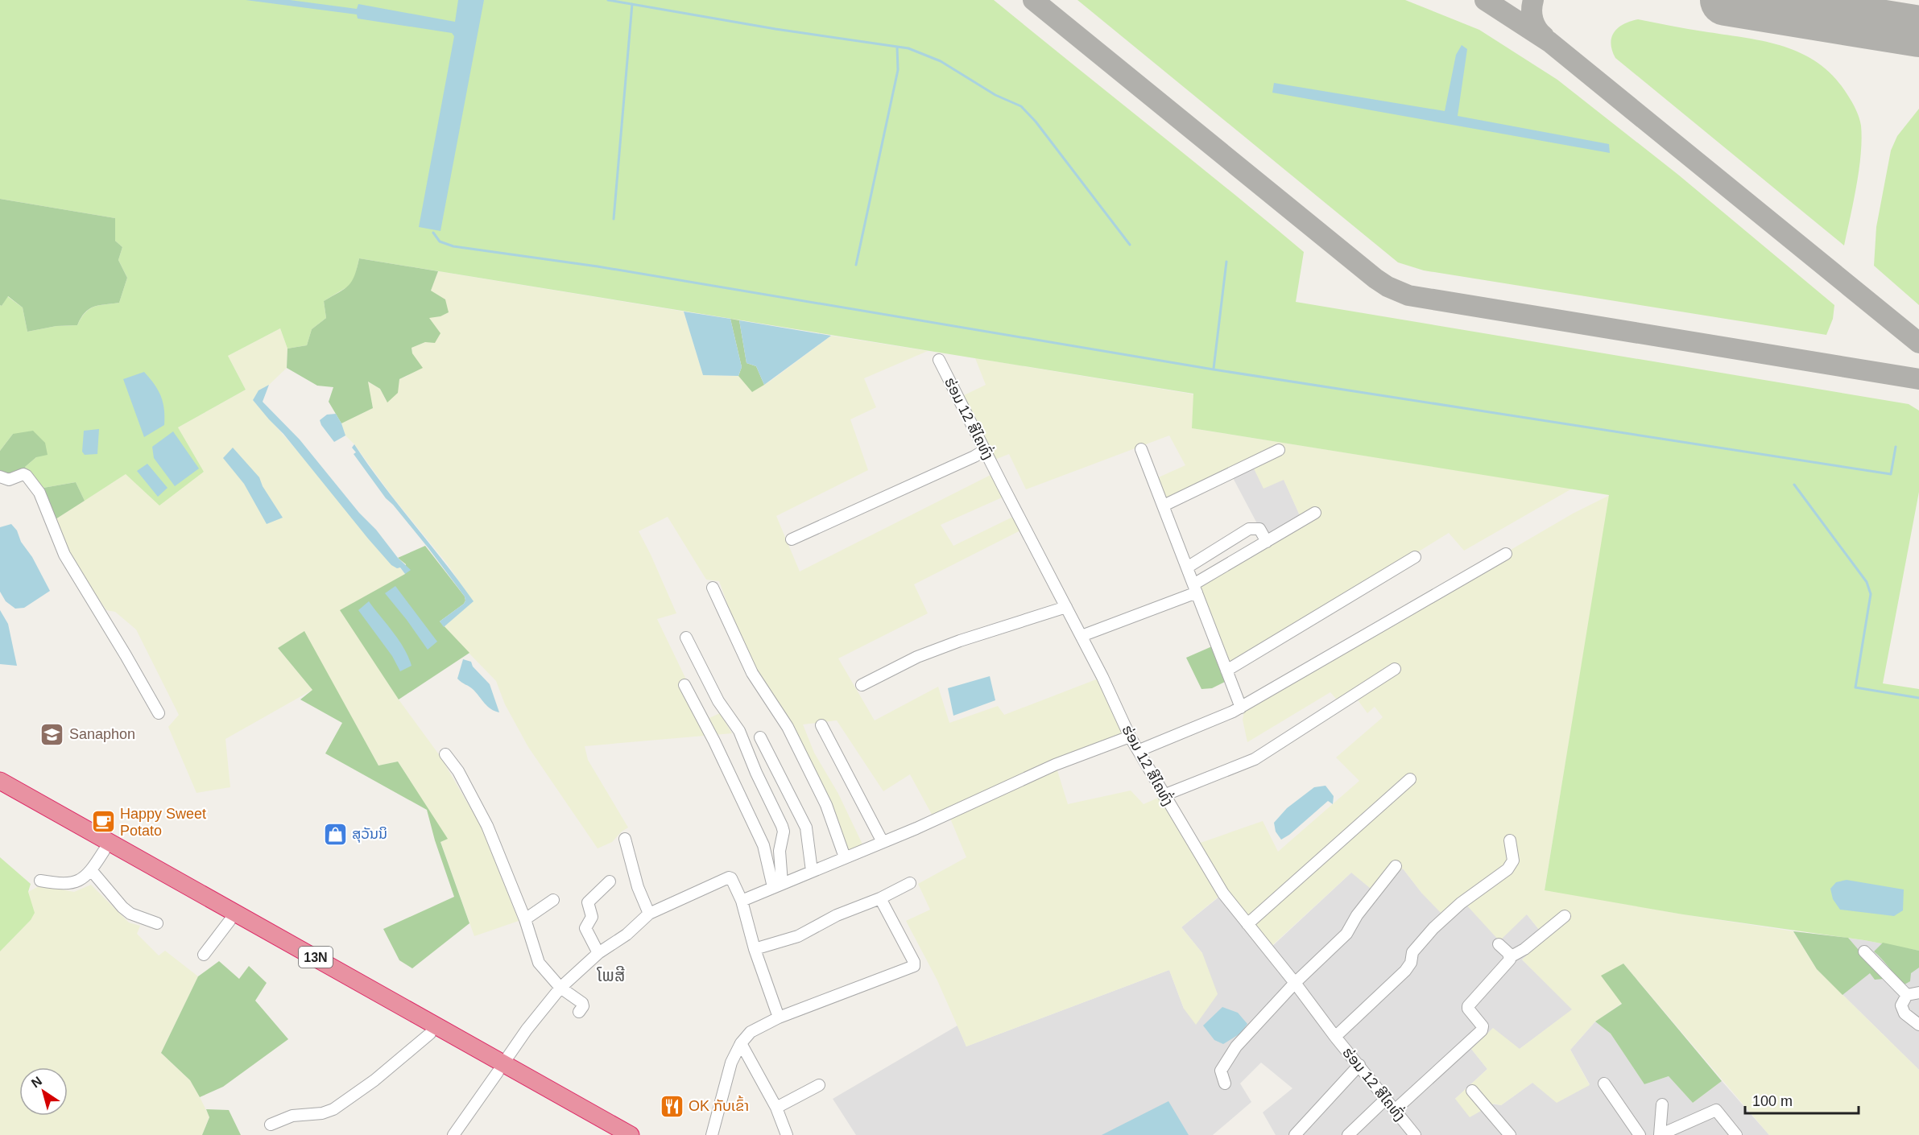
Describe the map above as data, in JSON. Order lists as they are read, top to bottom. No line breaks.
{"streets":{"highway":["13N"],"street":["ຮ່ອມ 12 ສີໄຄທົ່ງ"]},"districts":["ໂພສີ"],"places":{"school or university":["Sanaphon"],"cafe":["Happy Sweet Potato"],"shop":["ສຸວັນນິ"],"restaurant":["OK ກັບເຂົ້າ"]},"scale_bar":"100 m","north":"top left"}
